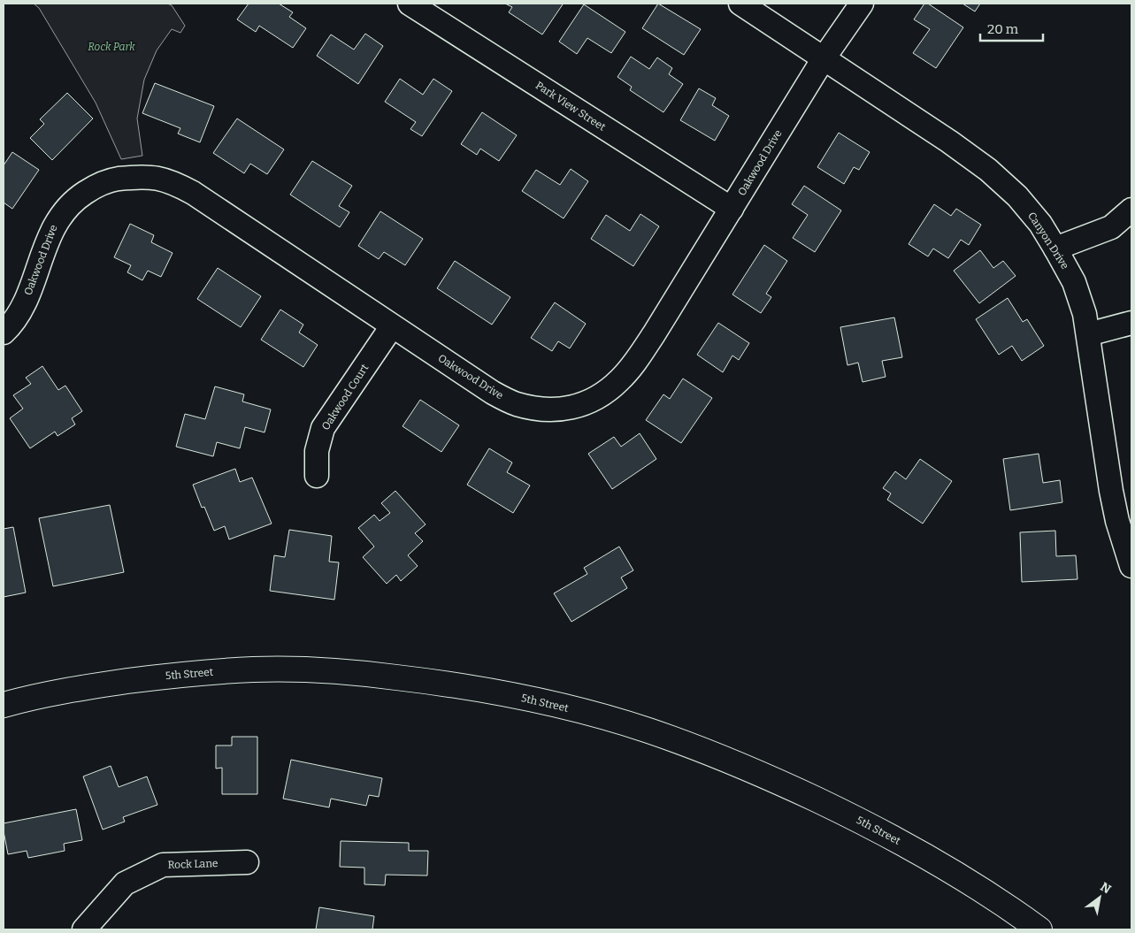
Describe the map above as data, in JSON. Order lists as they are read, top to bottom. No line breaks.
{"streets":{"main road":["5th Street"],"street":["Park View Street","Oakwood Drive","Canyon Drive","Oakwood Court","Rock Lane"]},"crossings":[["Park View Street","Oakwood Drive"],["Oakwood Drive","Canyon Drive"],["Oakwood Drive","Oakwood Court"]],"parks":["Rock Park"],"scale_bar":"20 m","north":"top right"}
